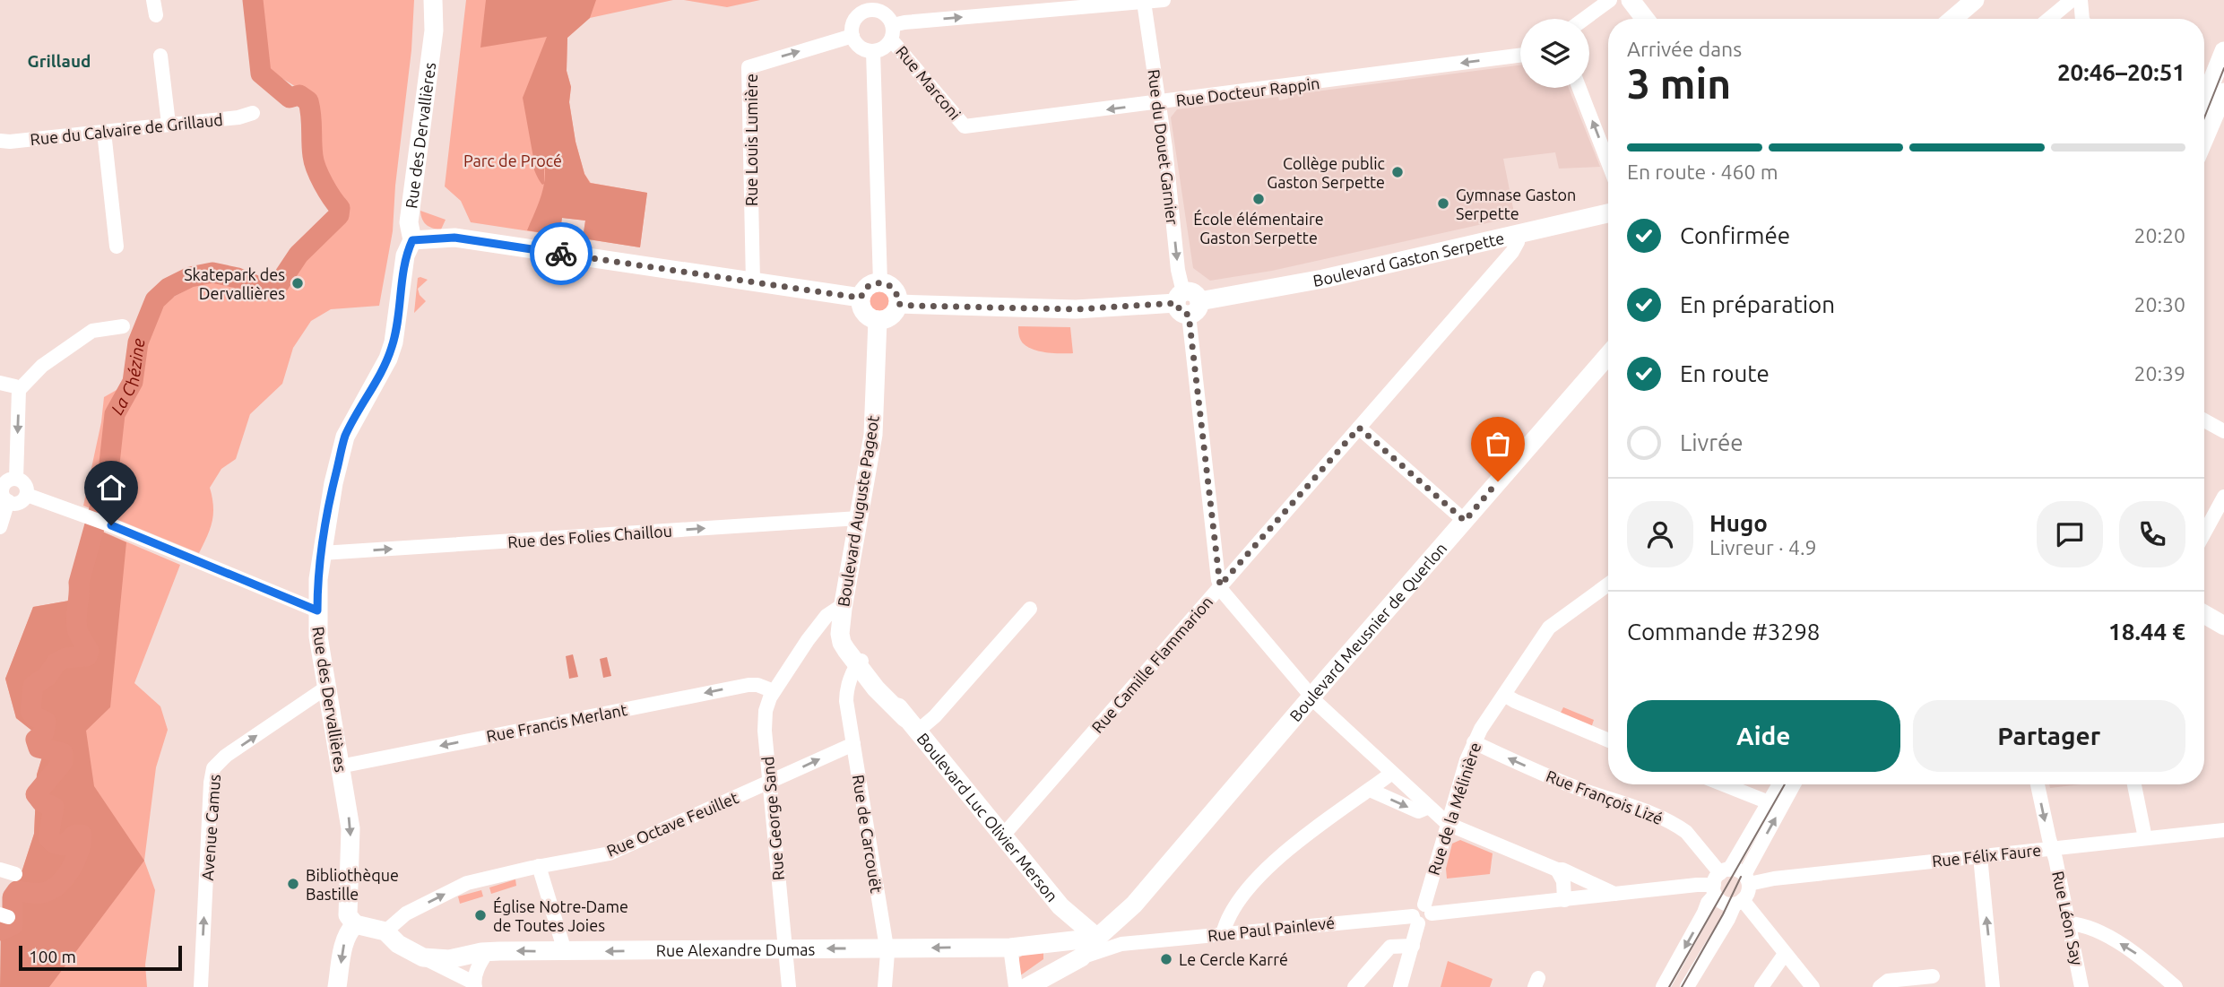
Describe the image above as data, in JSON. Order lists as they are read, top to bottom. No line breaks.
{"streets":{"main road":["Rue des Dervallières","Boulevard Gaston Serpette","Boulevard Auguste Pageot","Boulevard Meusnier de Querlon","Boulevard Luc Olivier Merson","Rue Alexandre Dumas"],"street":["Rue Marconi","Rue Docteur Rappin","Rue du Calvaire de Grillaud","Rue Louis Lumière","Rue du Douet Garnier","Rue des Folies Chaillou","Rue Camille Flammarion","Rue Francis Merlant","Rue François Lizé","Rue de la Mélinière","Rue George Sand","Rue Octave Feuillet","Avenue Camus","Rue de Carcouët","Rue Félix Faure","Rue Léon Say","Rue Paul Painlevé"]},"crossings":[["Rue Marconi","Rue Docteur Rappin"],["Rue Marconi","Rue Louis Lumière"],["Rue Docteur Rappin","Rue du Douet Garnier"],["Rue des Dervallières","Rue des Folies Chaillou"],["Rue des Dervallières","Rue Francis Merlant"],["Rue des Dervallières","Avenue Camus"],["Rue des Dervallières","Rue Alexandre Dumas"],["Rue du Douet Garnier","Boulevard Gaston Serpette"],["Rue du Douet Garnier","Rue Camille Flammarion"],["Boulevard Gaston Serpette","Boulevard Auguste Pageot"],["Boulevard Gaston Serpette","Rue Camille Flammarion"],["Boulevard Auguste Pageot","Rue des Folies Chaillou"],["Boulevard Auguste Pageot","Boulevard Luc Olivier Merson"],["Boulevard Auguste Pageot","Rue George Sand"],["Boulevard Meusnier de Querlon","Boulevard Luc Olivier Merson"],["Boulevard Meusnier de Querlon","Rue Alexandre Dumas"],["Rue Camille Flammarion","Boulevard Luc Olivier Merson"],["Rue Francis Merlant","Rue George Sand"],["Rue François Lizé","Rue de la Mélinière"],["Rue François Lizé","Rue Félix Faure"],["Boulevard Luc Olivier Merson","Rue George Sand"],["Boulevard Luc Olivier Merson","Rue de Carcouët"],["Boulevard Luc Olivier Merson","Rue Alexandre Dumas"],["Rue George Sand","Rue Octave Feuillet"],["Rue George Sand","Rue Alexandre Dumas"],["Rue Octave Feuillet","Rue de Carcouët"],["Rue Octave Feuillet","Rue Alexandre Dumas"],["Rue de Carcouët","Rue Alexandre Dumas"],["Rue Félix Faure","Rue Léon Say"]],"one_way":["Rue des Folies Chaillou","Rue Francis Merlant","Rue Octave Feuillet","Avenue Camus","Rue Alexandre Dumas"],"districts":["Grillaud"],"water":["La Chézine"],"parks":["Parc de Procé"],"places":["Collège public Gaston Serpette","École élémentaire Gaston Serpette","Gymnase Gaston Serpette","Skatepark des Dervallières","Bibliothèque Bastille","Église Notre-Dame de Toutes Joies","Le Cercle Karré"],"scale_bar":"100 m","page":{"heading":["3 min","Arrivée dans","20:46–20:51"],"panel":["Hugo","Livreur · 4.9","Commande #3298","18.44 €"],"bar":"En route · 460 m","list":[["Confirmée","20:20"],["En préparation","20:30"],["En route","20:39"],"Livrée"],"buttons":["Aide","Partager"],"scale":"100 m"}}
